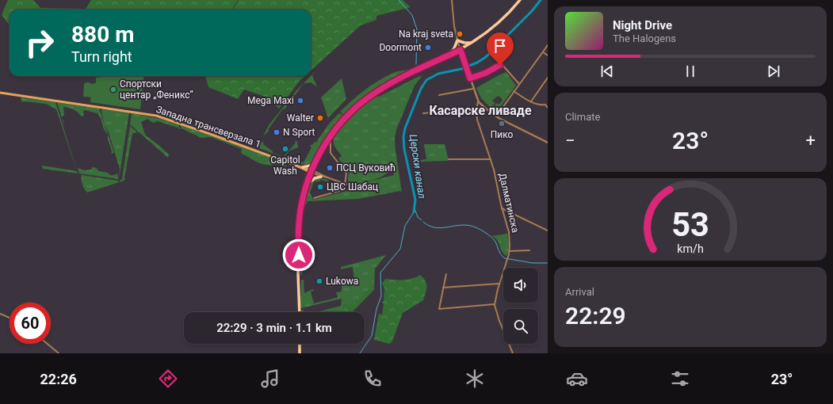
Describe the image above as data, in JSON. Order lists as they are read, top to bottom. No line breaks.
{"streets":{"main road":["Западна трансверзала 1"],"street":["Далматинска"]},"districts":["Касарске ливаде"],"water":["Церски канал"],"places":["Na kraj sveta","Doormont","Спортски центар „Феникс”","Mega Maxi","Walter","Пико","N Sport","Capitol Wash","ПСЦ Вуковић","ЦВС Шабац","Lukowa"],"page":{"turn":["880 m","Turn right"],"song":["Night Drive","The Halogens"],"tile":["Climate",["Arrival","22:29"]],"heat":["−","23°","+"],"limit":"60","trip":"22:29 · 3 min · 1.1 km","tabs":["22:26","23°"],"gauge":["53","km/h"]}}
